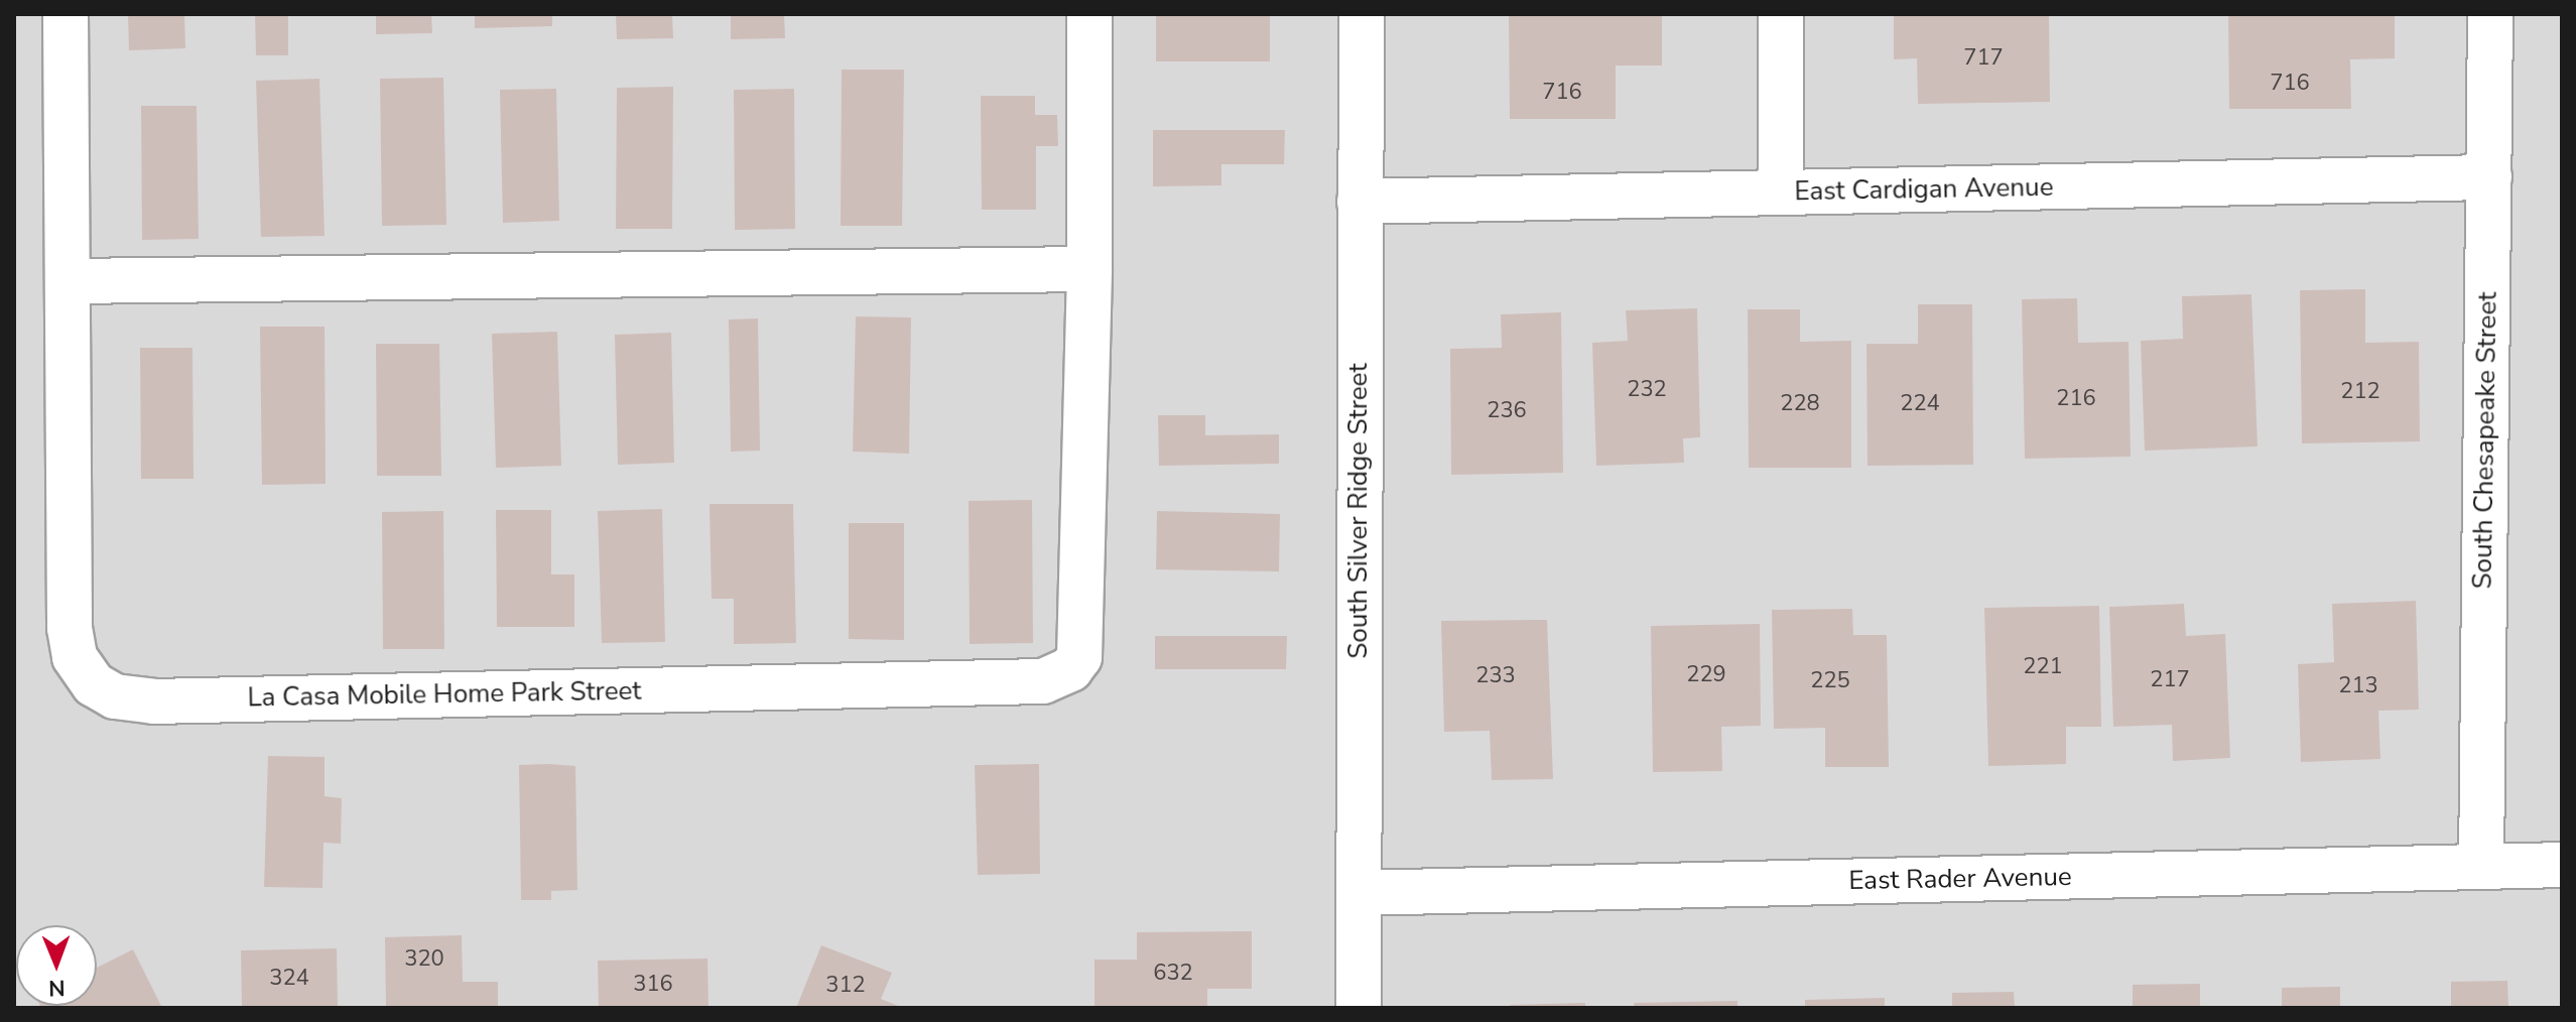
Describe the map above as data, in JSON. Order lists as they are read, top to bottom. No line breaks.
{"streets":{"street":["East Cardigan Avenue","South Chesapeake Street","South Silver Ridge Street","La Casa Mobile Home Park Street","East Rader Avenue"]},"crossings":[["East Cardigan Avenue","South Chesapeake Street"],["East Cardigan Avenue","South Silver Ridge Street"],["South Chesapeake Street","East Rader Avenue"],["South Silver Ridge Street","East Rader Avenue"]],"house_numbers":["717","716","716","232","212","216","228","224","236","221","229","233","217","225","213","320","632","324","316","312"],"north":"bottom"}
